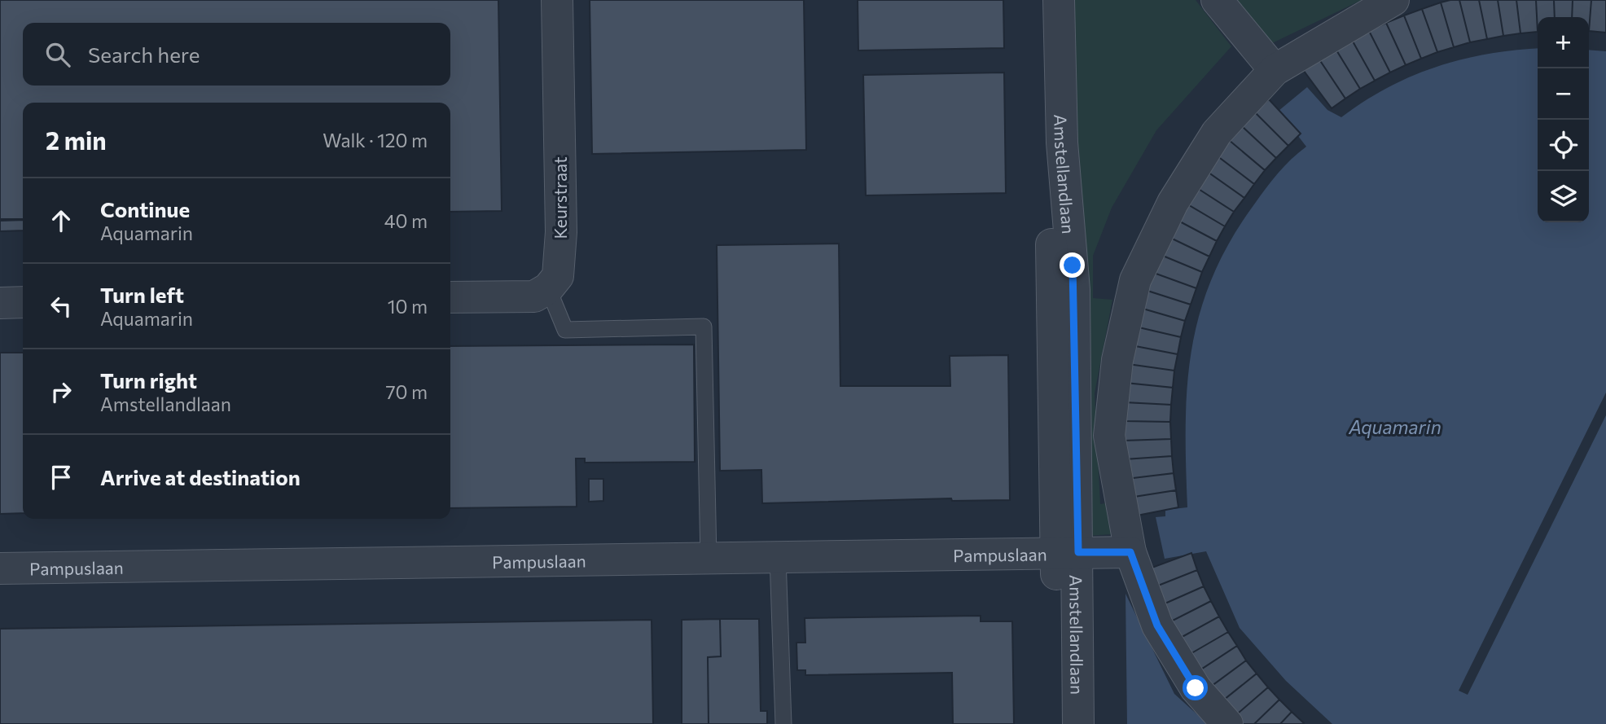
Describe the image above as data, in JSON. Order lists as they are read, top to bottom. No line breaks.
{"streets":{"street":["Amstellandlaan","Keurstraat","Pampuslaan"]},"crossings":[["Amstellandlaan","Pampuslaan"]],"water":["Aquamarin"],"page":{"map_buttons":["+","−"],"search":"Search here","heading":["2 min","Walk · 120 m"],"list":[["Continue","Aquamarin","40 m"],["Turn left","Aquamarin","10 m"],["Turn right","Amstellandlaan","70 m"],"Arrive at destination"]}}
